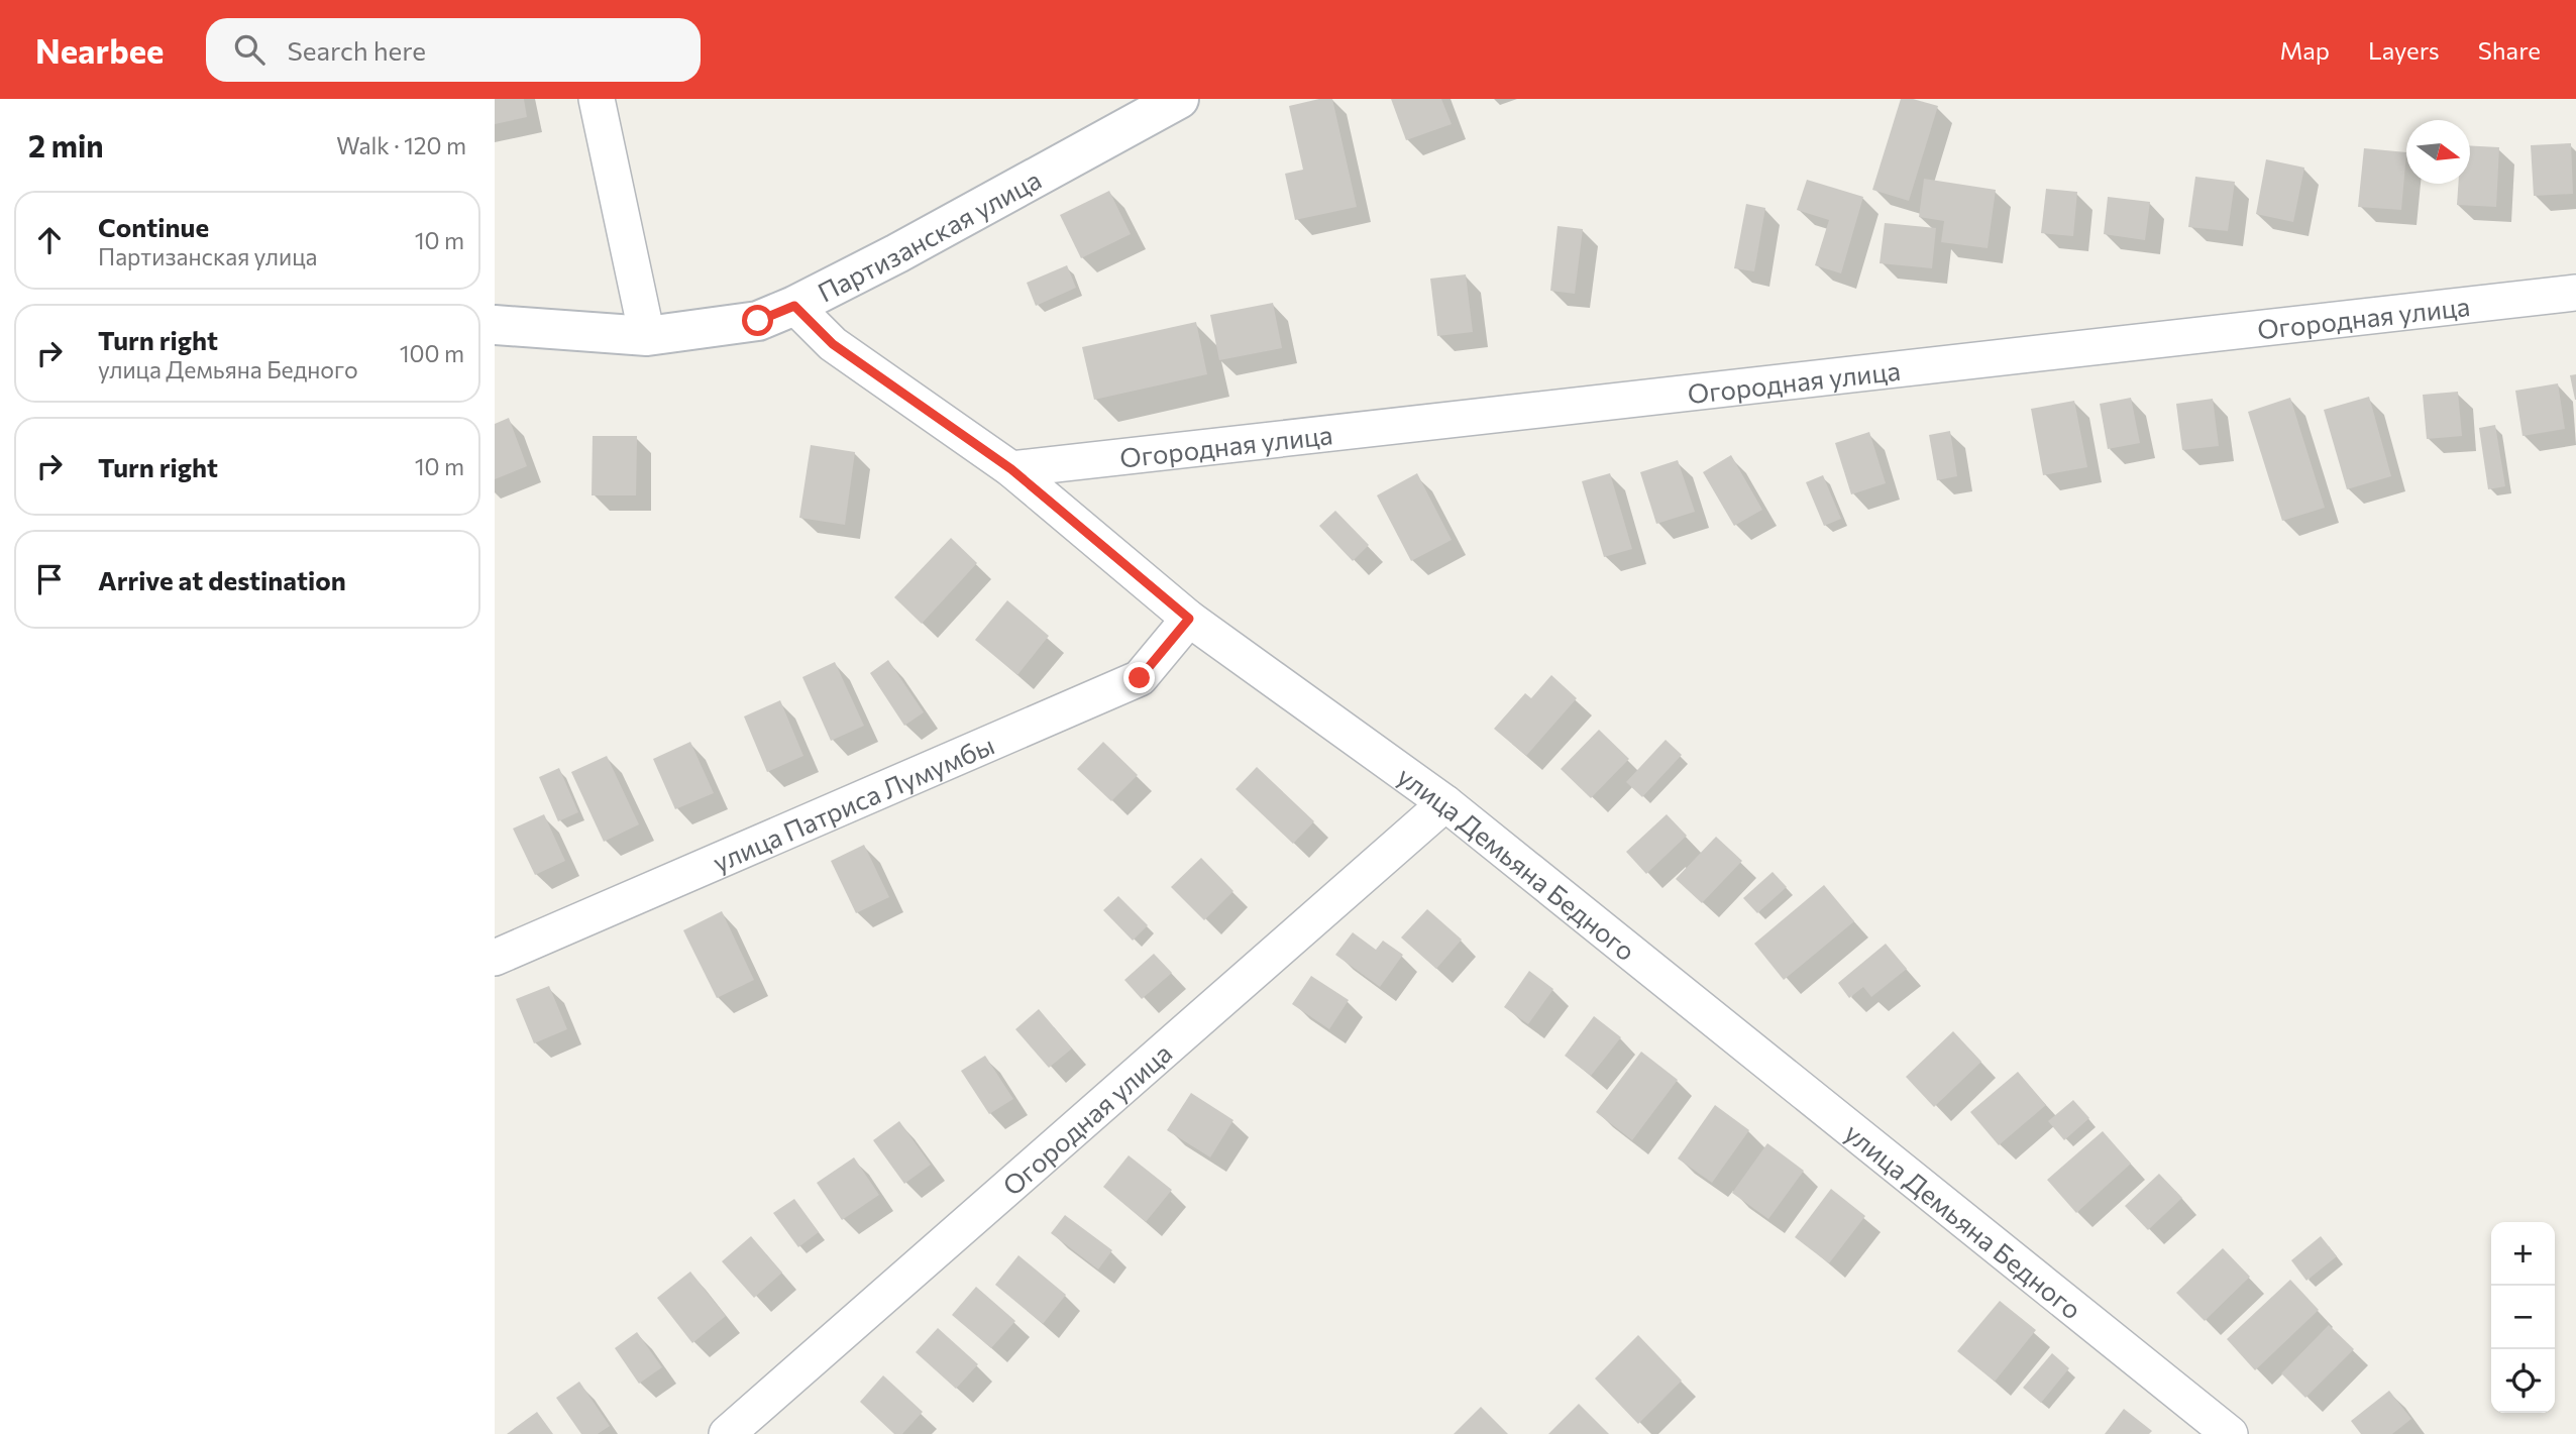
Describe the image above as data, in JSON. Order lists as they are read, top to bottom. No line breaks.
{"streets":{"street":["Партизанская улица","Огородная улица","улица Патриса Лумумбы","улица Демьяна Бедного"]},"crossings":[["Партизанская улица","улица Демьяна Бедного"],["Огородная улица","улица Демьяна Бедного"],["улица Патриса Лумумбы","улица Демьяна Бедного"]],"north":"right","page":{"header":"Nearbee","search":"Search here","nav":["Map","Layers","Share"],"heading":["2 min","Walk · 120 m"],"list":[["Continue","Партизанская улица","10 m"],["Turn right","улица Демьяна Бедного","100 m"],["Turn right","10 m"],"Arrive at destination"],"map_buttons":["+","−"]}}
